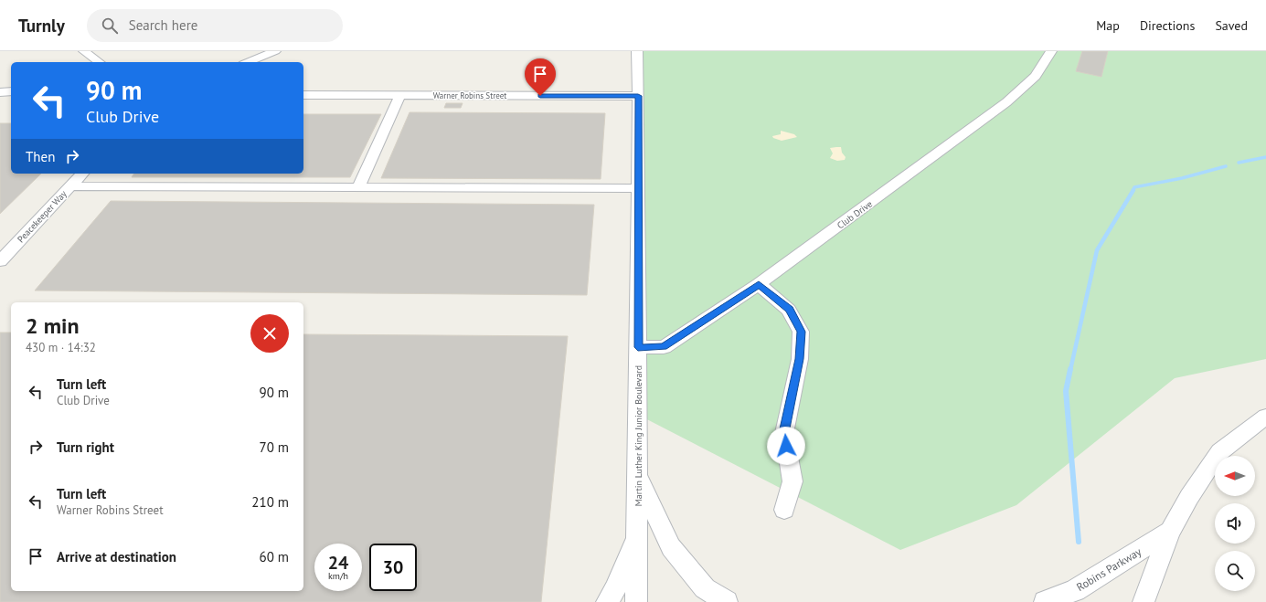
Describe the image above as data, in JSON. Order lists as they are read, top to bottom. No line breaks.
{"streets":{"street":["Warner Robins Street","Club Drive","Peacekeeper Way","Martin Luther King Junior Boulevard","Robins Parkway"]},"crossings":[["Warner Robins Street","Martin Luther King Junior Boulevard"],["Club Drive","Martin Luther King Junior Boulevard"]],"north":"left","page":{"header":"Turnly","search":"Search here","nav":["Map","Directions","Saved"],"turn":["90 m","Club Drive"],"then":"Then","heading":["2 min","430 m · 14:32"],"list":[{"name":"Turn left","note":"Club Drive","value":"90 m"},{"name":"Turn right","value":"70 m"},{"name":"Turn left","note":"Warner Robins Street","value":"210 m"},{"name":"Arrive at destination","value":"60 m"}],"speed":"24 km/h","limit":"30"}}
